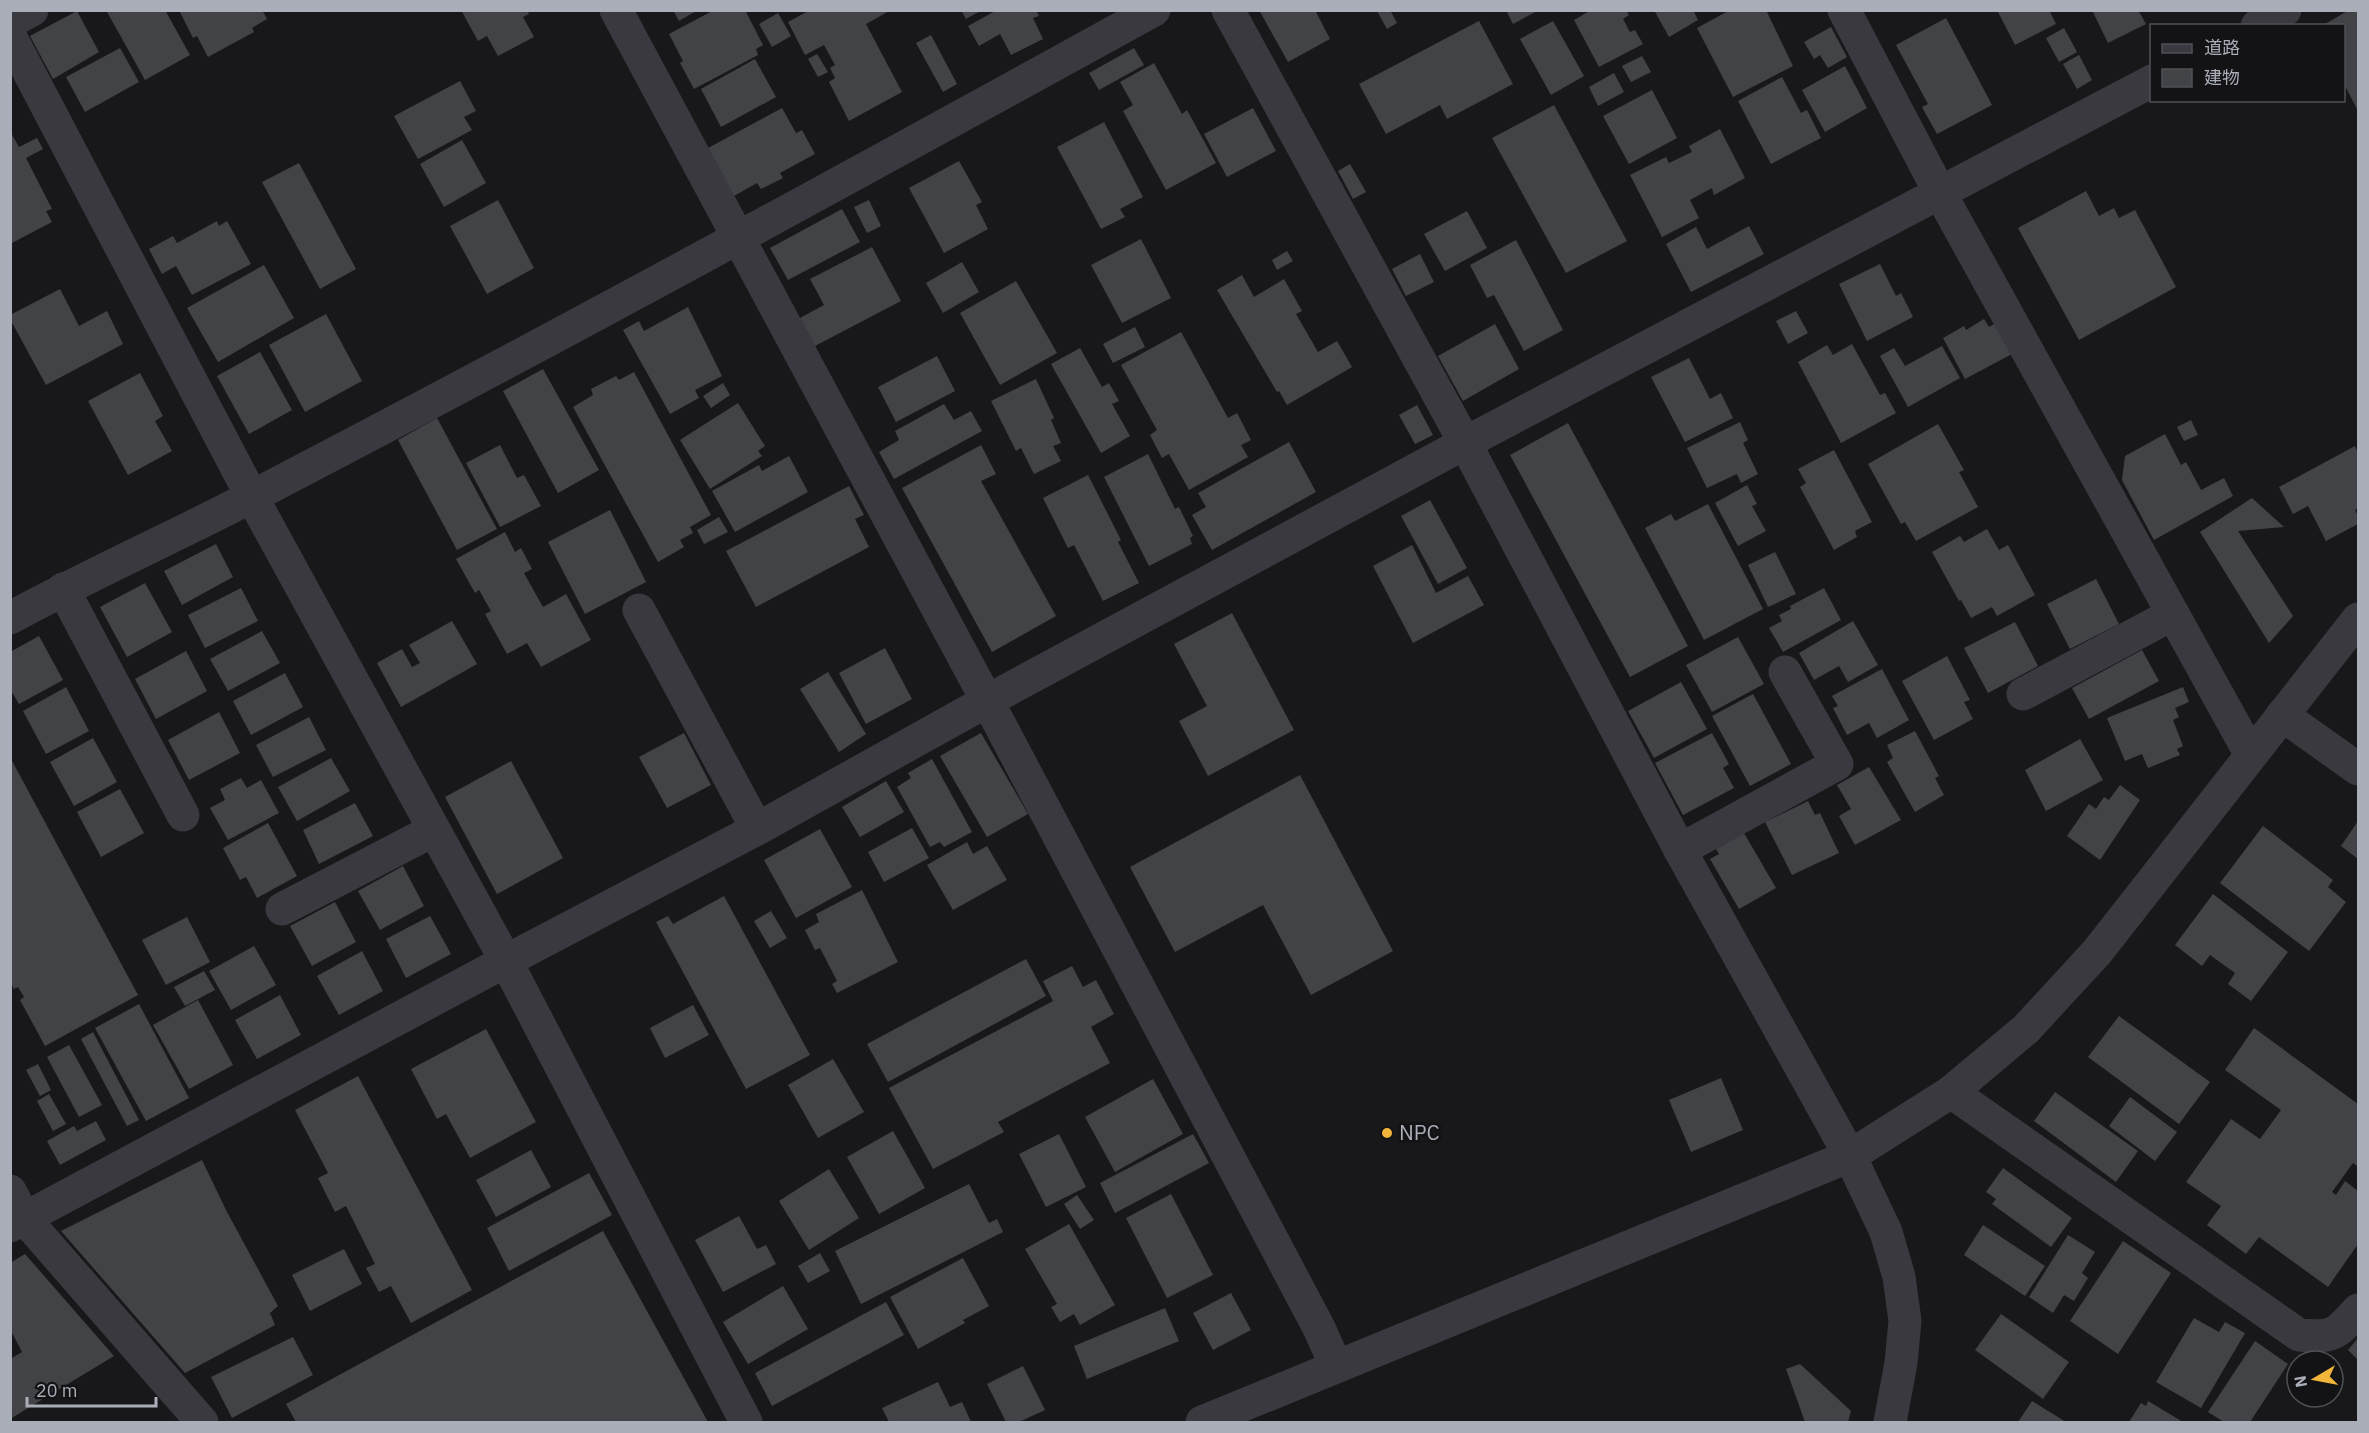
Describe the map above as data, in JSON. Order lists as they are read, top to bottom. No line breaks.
{"places":["NPC"],"legend":["道路","建物"],"scale_bar":"20 m","north":"left"}
